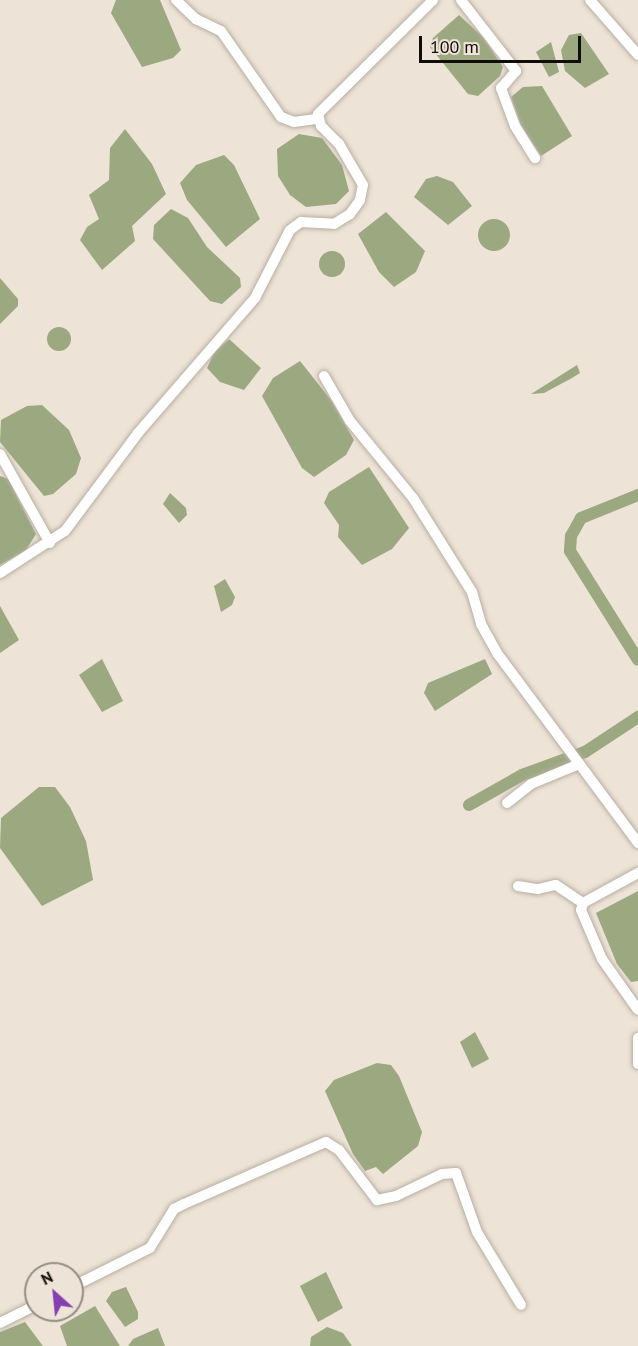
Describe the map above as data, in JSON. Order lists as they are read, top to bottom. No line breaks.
{"scale_bar":"100 m","north":"top left"}
